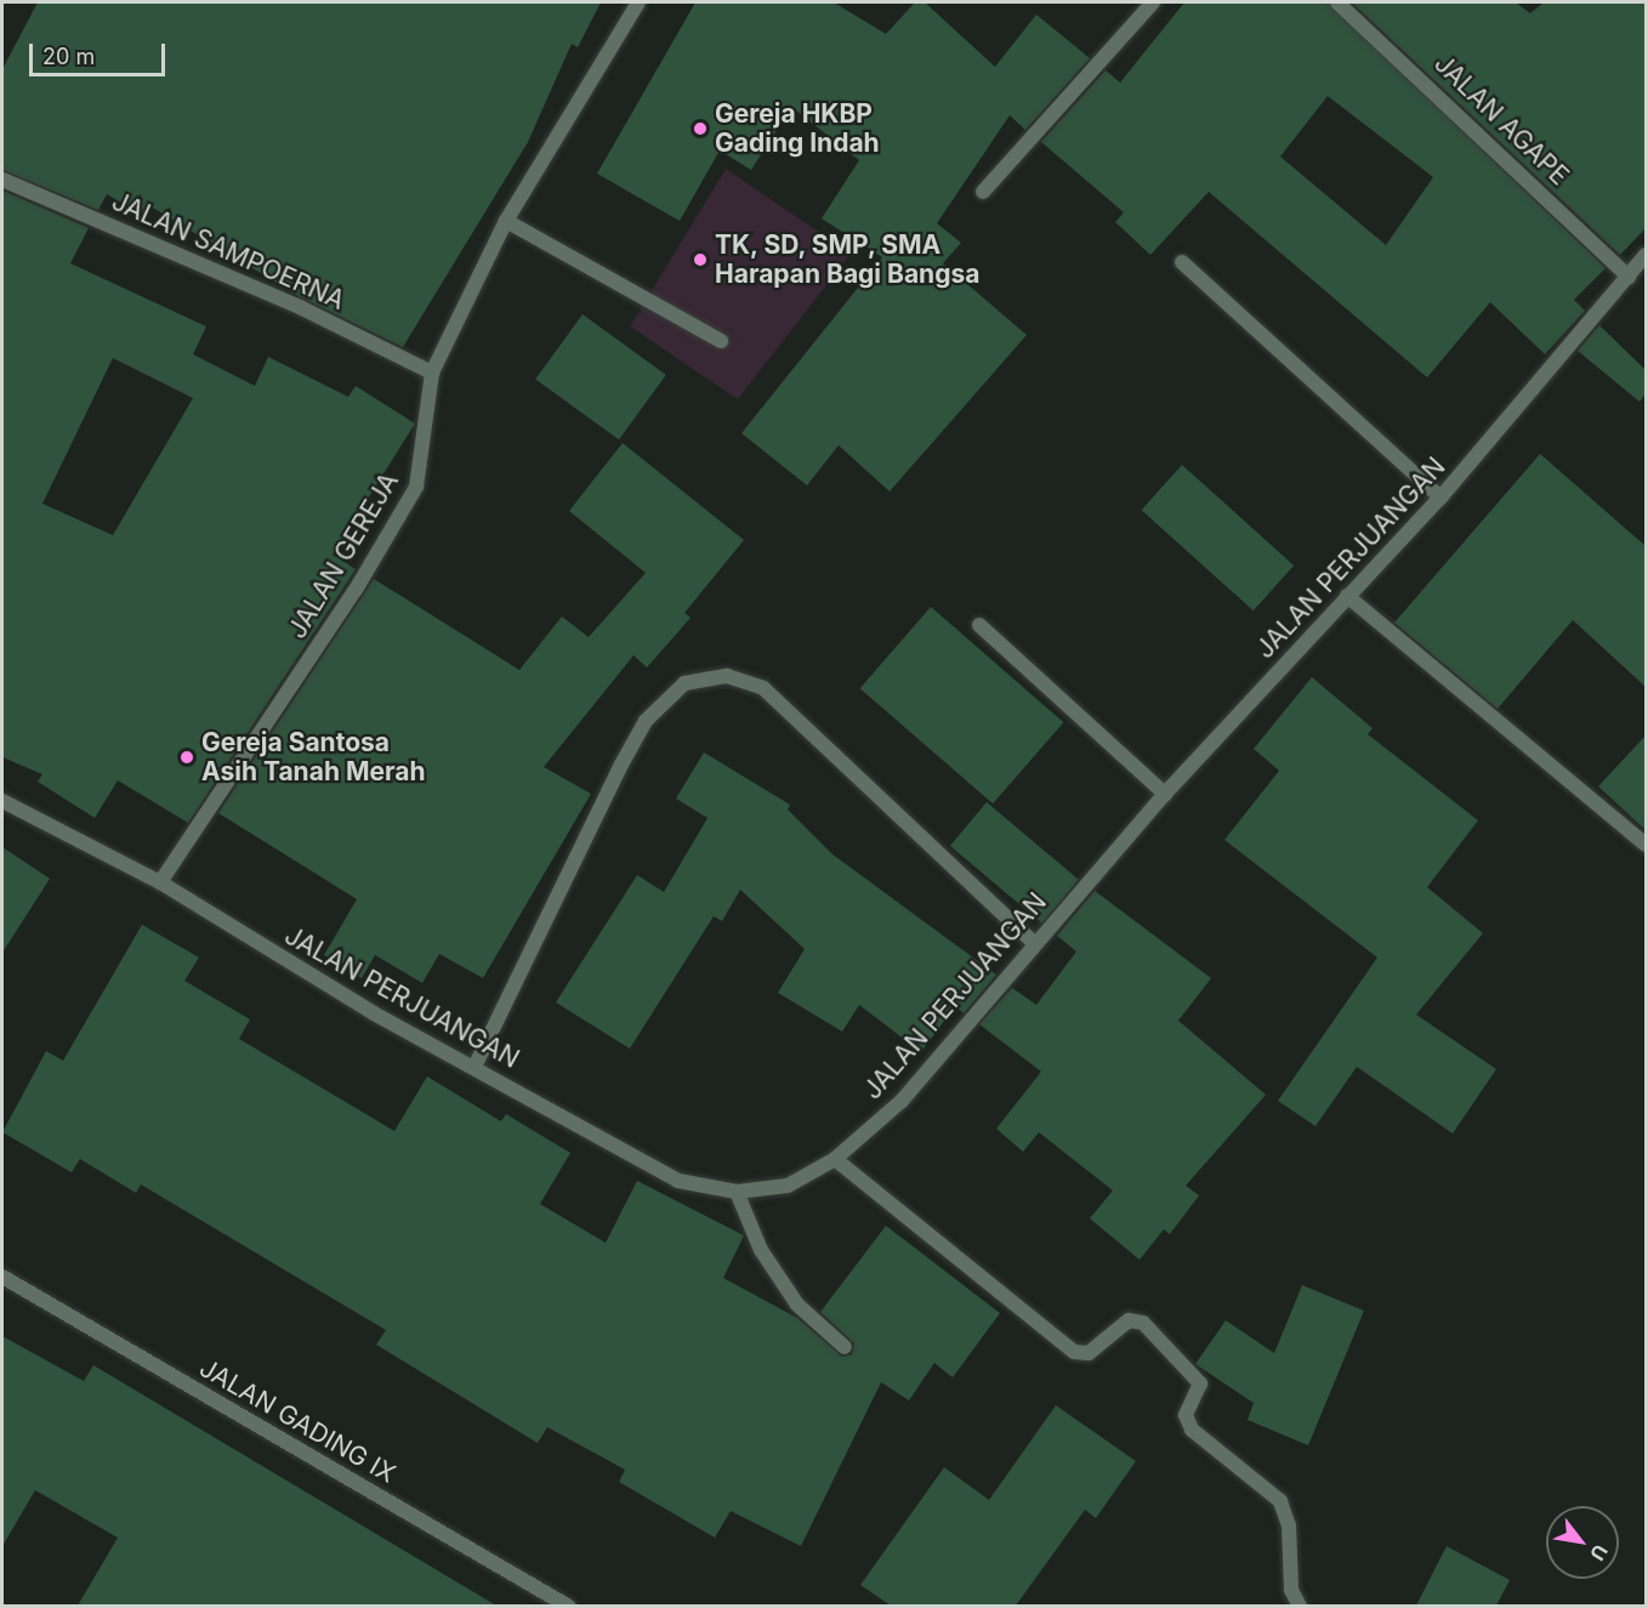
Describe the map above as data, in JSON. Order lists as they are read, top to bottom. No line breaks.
{"streets":{"street":["JALAN AGAPE","JALAN SAMPOERNA","JALAN GEREJA","JALAN PERJUANGAN","JALAN GADING IX"]},"crossings":[["JALAN AGAPE","JALAN PERJUANGAN"],["JALAN SAMPOERNA","JALAN GEREJA"],["JALAN GEREJA","JALAN PERJUANGAN"]],"places":["Gereja HKBP Gading Indah","TK, SD, SMP, SMA Harapan Bagi Bangsa","Gereja Santosa Asih Tanah Merah"],"scale_bar":"20 m","north":"bottom right"}
